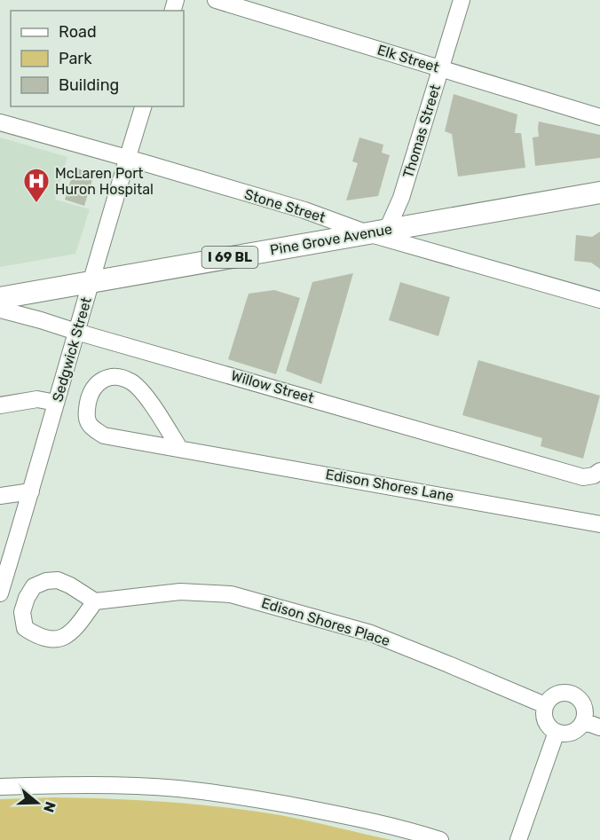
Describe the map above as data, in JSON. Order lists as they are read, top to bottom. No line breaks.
{"streets":{"main road":["Pine Grove Avenue","I 69 BL"],"street":["Elk Street","Thomas Street","Stone Street","Sedgwick Street","Willow Street","Edison Shores Lane","Edison Shores Place"]},"crossings":[["Elk Street","Thomas Street"],["Thomas Street","Stone Street"],["Thomas Street","Pine Grove Avenue"],["Stone Street","Pine Grove Avenue"],["Stone Street","Sedgwick Street"],["Pine Grove Avenue","Sedgwick Street"],["Sedgwick Street","Willow Street"]],"places":{"hospital":["McLaren Port Huron Hospital"]},"legend":["Road","Park","Building"],"north":"right"}
